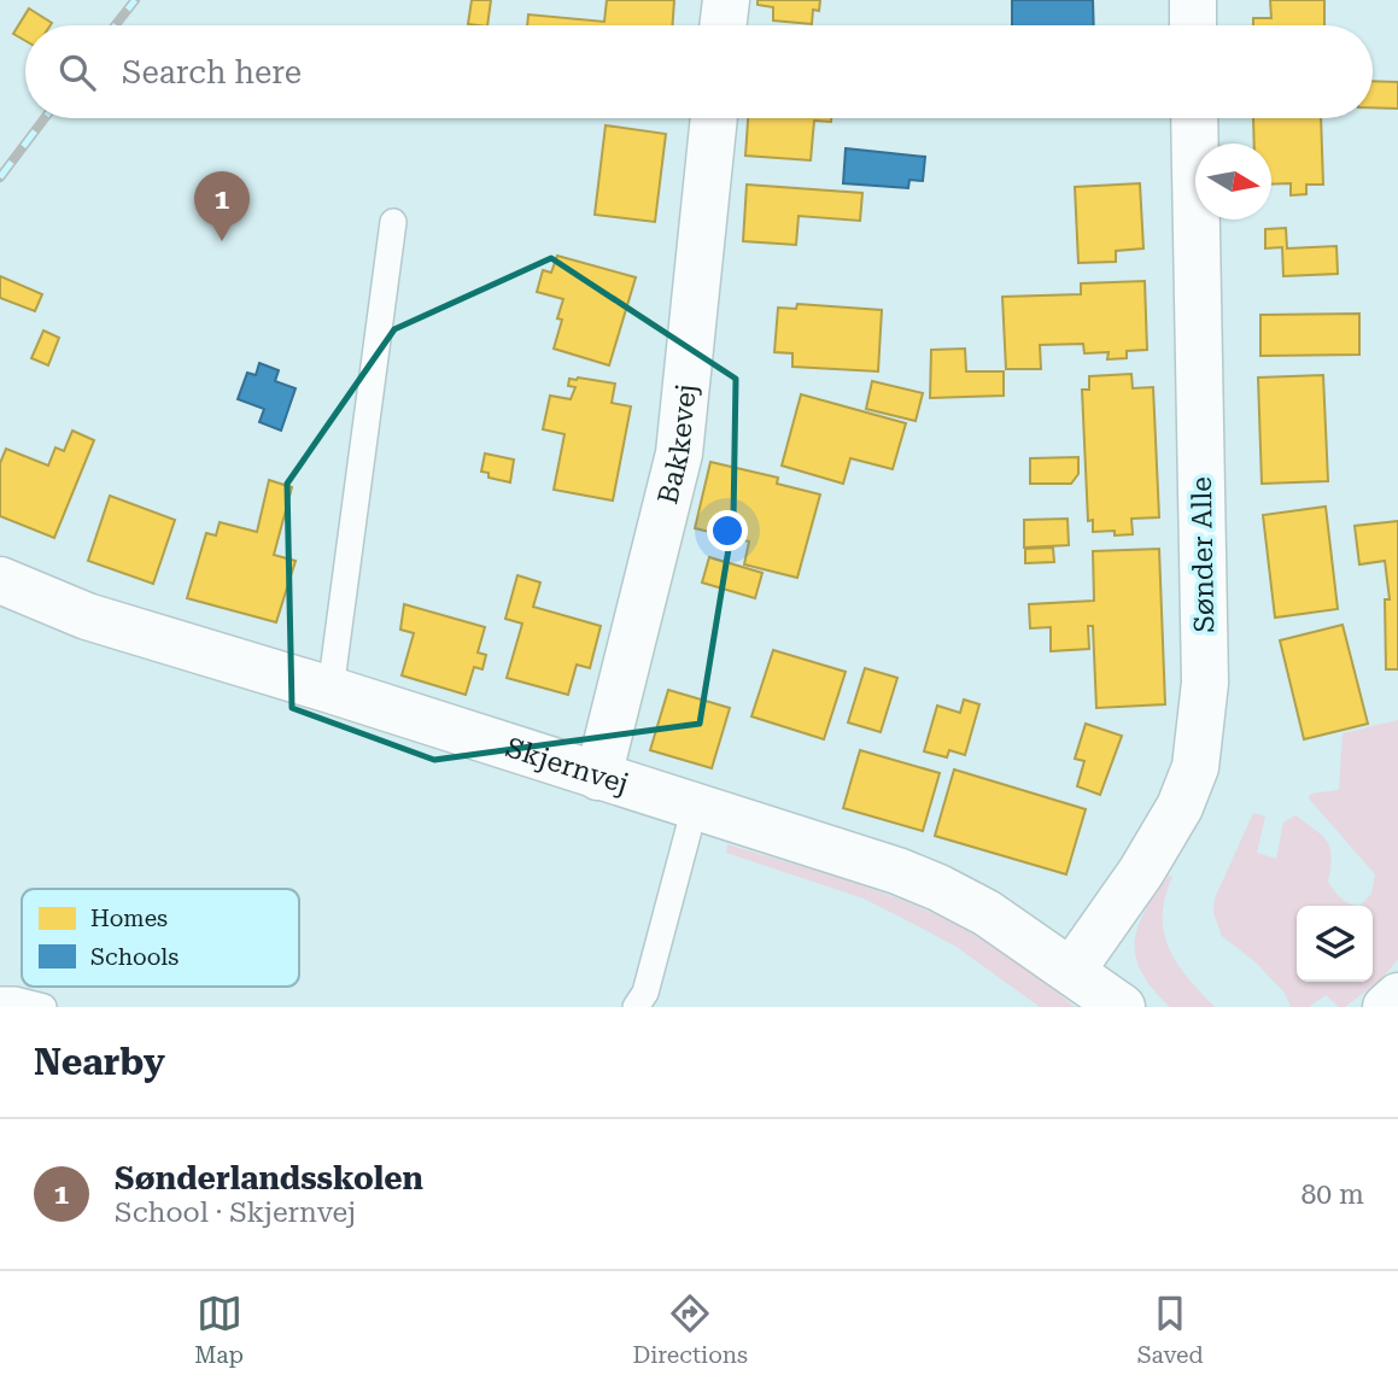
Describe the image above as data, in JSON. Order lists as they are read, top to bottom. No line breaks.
{"streets":{"street":["Bakkevej","Sønder Alle","Skjernvej"]},"crossings":[["Bakkevej","Skjernvej"],["Sønder Alle","Skjernvej"]],"legend":["Homes","Schools"],"north":"right","page":{"search":"Search here","pins":"1","heading":"Nearby","list":[{"mark":"1","name":"Sønderlandsskolen","note":"School · Skjernvej","value":"80 m"}],"nav":["Map","Directions","Saved"]}}
